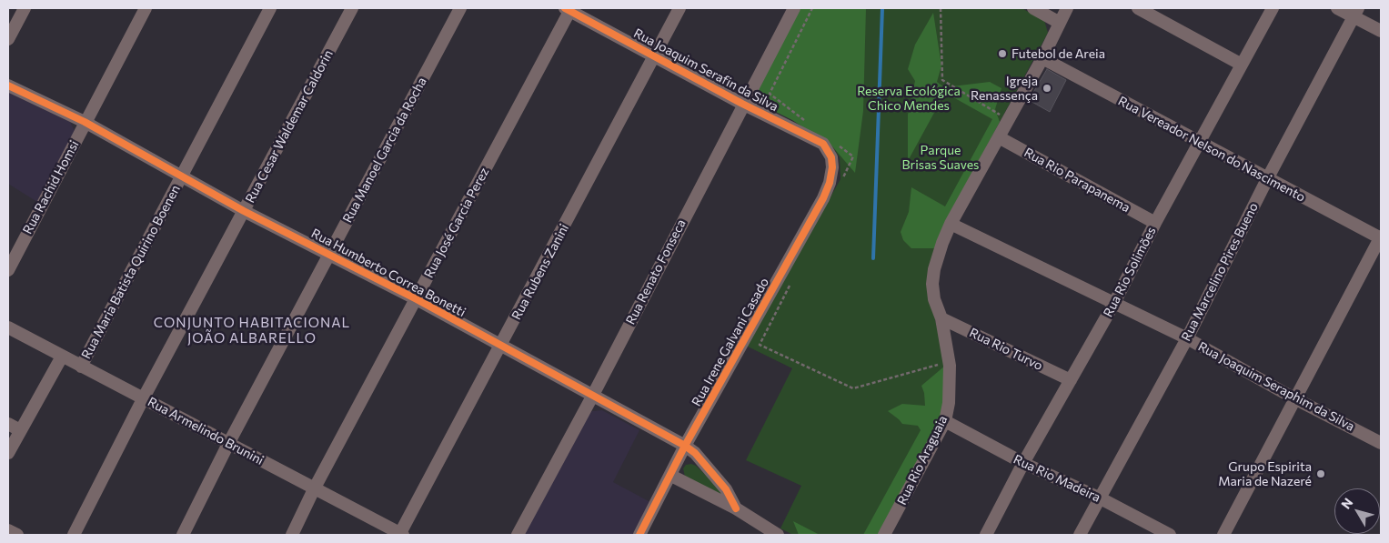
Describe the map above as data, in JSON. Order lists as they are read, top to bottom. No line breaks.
{"streets":{"street":["Rua Joaquim Serafin da Silva","Rua Cesar Waldemar Caldorin","Rua Vereador Nelson do Nascimento","Rua Manoel Garcia da Rocha","Rua Rio Parapanema","Rua Rachid Homsi","Rua José Garcia Perez","Rua Maria Batista Quirino Boenen","Rua Rubens Zanini","Rua Renato Fonseca","Rua Rio Solimões","Rua Marcelino Pires Bueno","Rua Humberto Correa Bonetti","Rua Irene Galvani Casado","Rua Rio Turvo","Rua Joaquim Seraphim da Silva","Rua Armelindo Brunini","Rua Rio Araguaia","Rua Rio Madeira"]},"crossings":[["Rua Joaquim Serafin da Silva","Rua José Garcia Perez"],["Rua Joaquim Serafin da Silva","Rua Rubens Zanini"],["Rua Joaquim Serafin da Silva","Rua Renato Fonseca"],["Rua Joaquim Serafin da Silva","Rua Irene Galvani Casado"],["Rua Cesar Waldemar Caldorin","Rua Humberto Correa Bonetti"],["Rua Cesar Waldemar Caldorin","Rua Armelindo Brunini"],["Rua Vereador Nelson do Nascimento","Rua Rio Solimões"],["Rua Vereador Nelson do Nascimento","Rua Marcelino Pires Bueno"],["Rua Vereador Nelson do Nascimento","Rua Rio Araguaia"],["Rua Manoel Garcia da Rocha","Rua Humberto Correa Bonetti"],["Rua Manoel Garcia da Rocha","Rua Armelindo Brunini"],["Rua Rio Parapanema","Rua Rio Solimões"],["Rua Rio Parapanema","Rua Rio Araguaia"],["Rua Rachid Homsi","Rua Humberto Correa Bonetti"],["Rua José Garcia Perez","Rua Humberto Correa Bonetti"],["Rua José Garcia Perez","Rua Armelindo Brunini"],["Rua Maria Batista Quirino Boenen","Rua Humberto Correa Bonetti"],["Rua Maria Batista Quirino Boenen","Rua Armelindo Brunini"],["Rua Rubens Zanini","Rua Humberto Correa Bonetti"],["Rua Rubens Zanini","Rua Armelindo Brunini"],["Rua Renato Fonseca","Rua Humberto Correa Bonetti"],["Rua Rio Solimões","Rua Rio Turvo"],["Rua Rio Solimões","Rua Joaquim Seraphim da Silva"],["Rua Rio Solimões","Rua Rio Madeira"],["Rua Marcelino Pires Bueno","Rua Joaquim Seraphim da Silva"],["Rua Marcelino Pires Bueno","Rua Rio Madeira"],["Rua Humberto Correa Bonetti","Rua Irene Galvani Casado"],["Rua Rio Turvo","Rua Rio Araguaia"],["Rua Joaquim Seraphim da Silva","Rua Rio Araguaia"],["Rua Rio Araguaia","Rua Rio Madeira"]],"districts":["CONJUNTO HABITACIONAL JOÃO ALBARELLO"],"parks":["Reserva Ecológica Chico Mendes","Parque Brisas Suaves"],"places":["Futebol de Areia","Igreja Renassença","Grupo Espirita Maria de Nazeré"],"north":"top left"}
